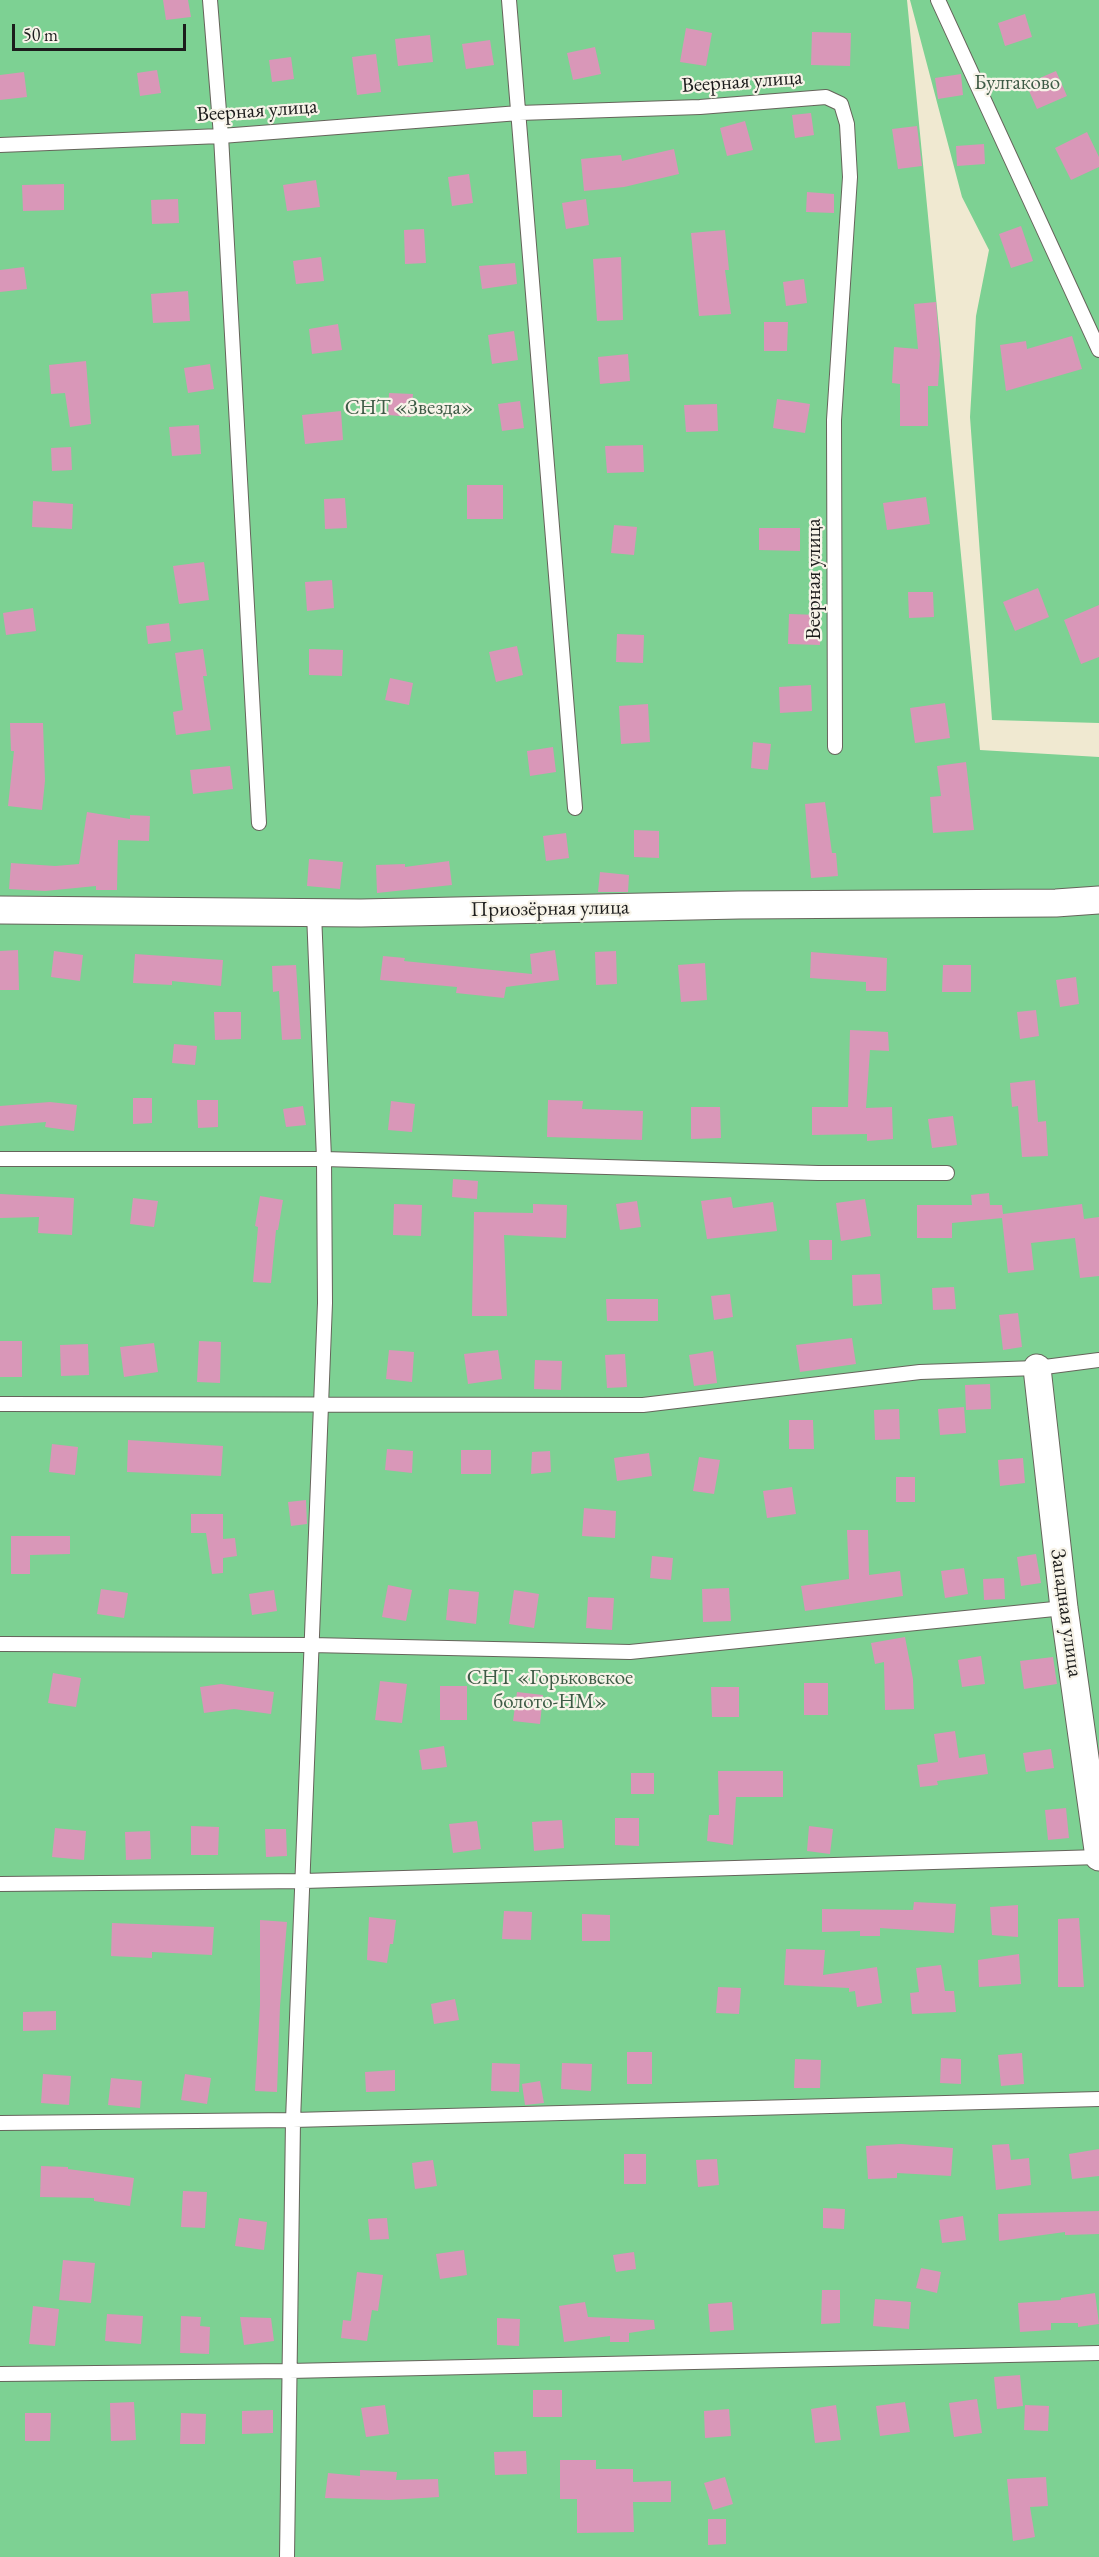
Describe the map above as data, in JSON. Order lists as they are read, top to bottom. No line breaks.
{"streets":{"street":["Приозёрная улица","Западная улица"],"lane":["Веерная улица"]},"parks":["Булгаково","СНТ «Звезда»","СНТ «Горьковское болото-НМ»"],"scale_bar":"50 m"}
